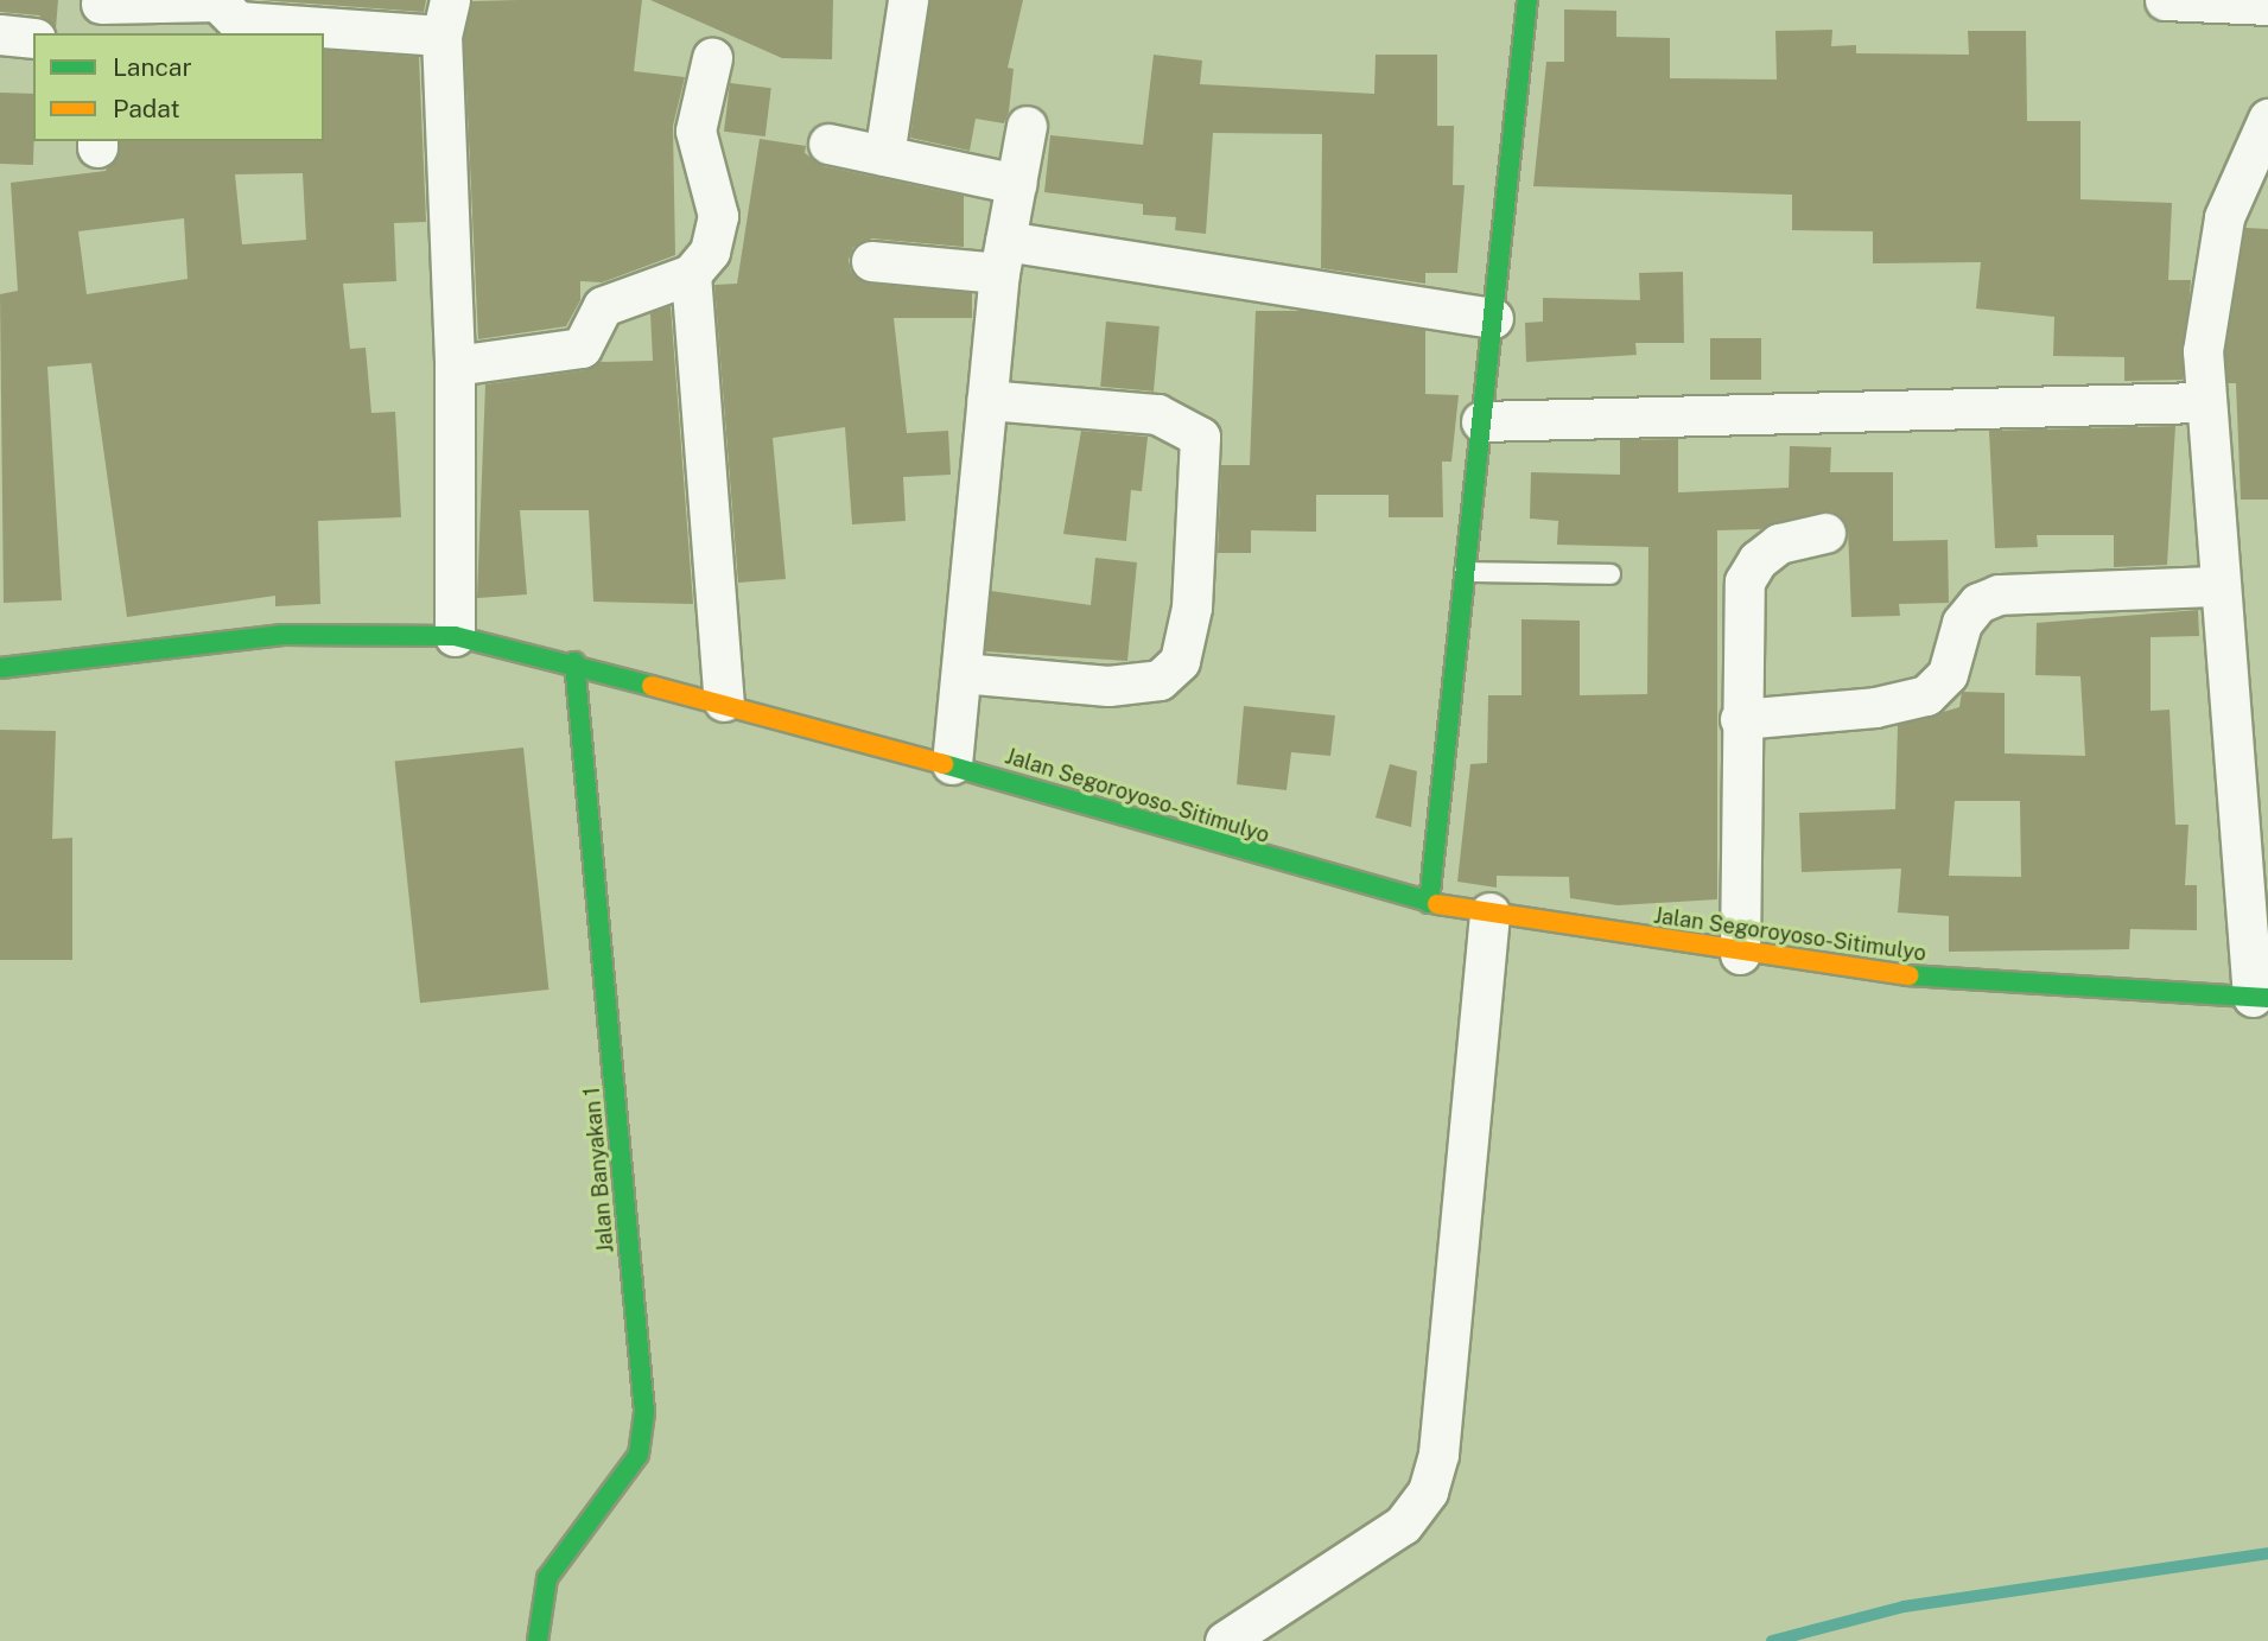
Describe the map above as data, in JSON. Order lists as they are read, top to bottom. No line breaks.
{"streets":{"main road":["Jalan Segoroyoso-Sitimulyo","Jalan Banyakan 1"]},"crossings":[["Jalan Segoroyoso-Sitimulyo","Jalan Banyakan 1"]],"legend":["Lancar","Padat"]}
